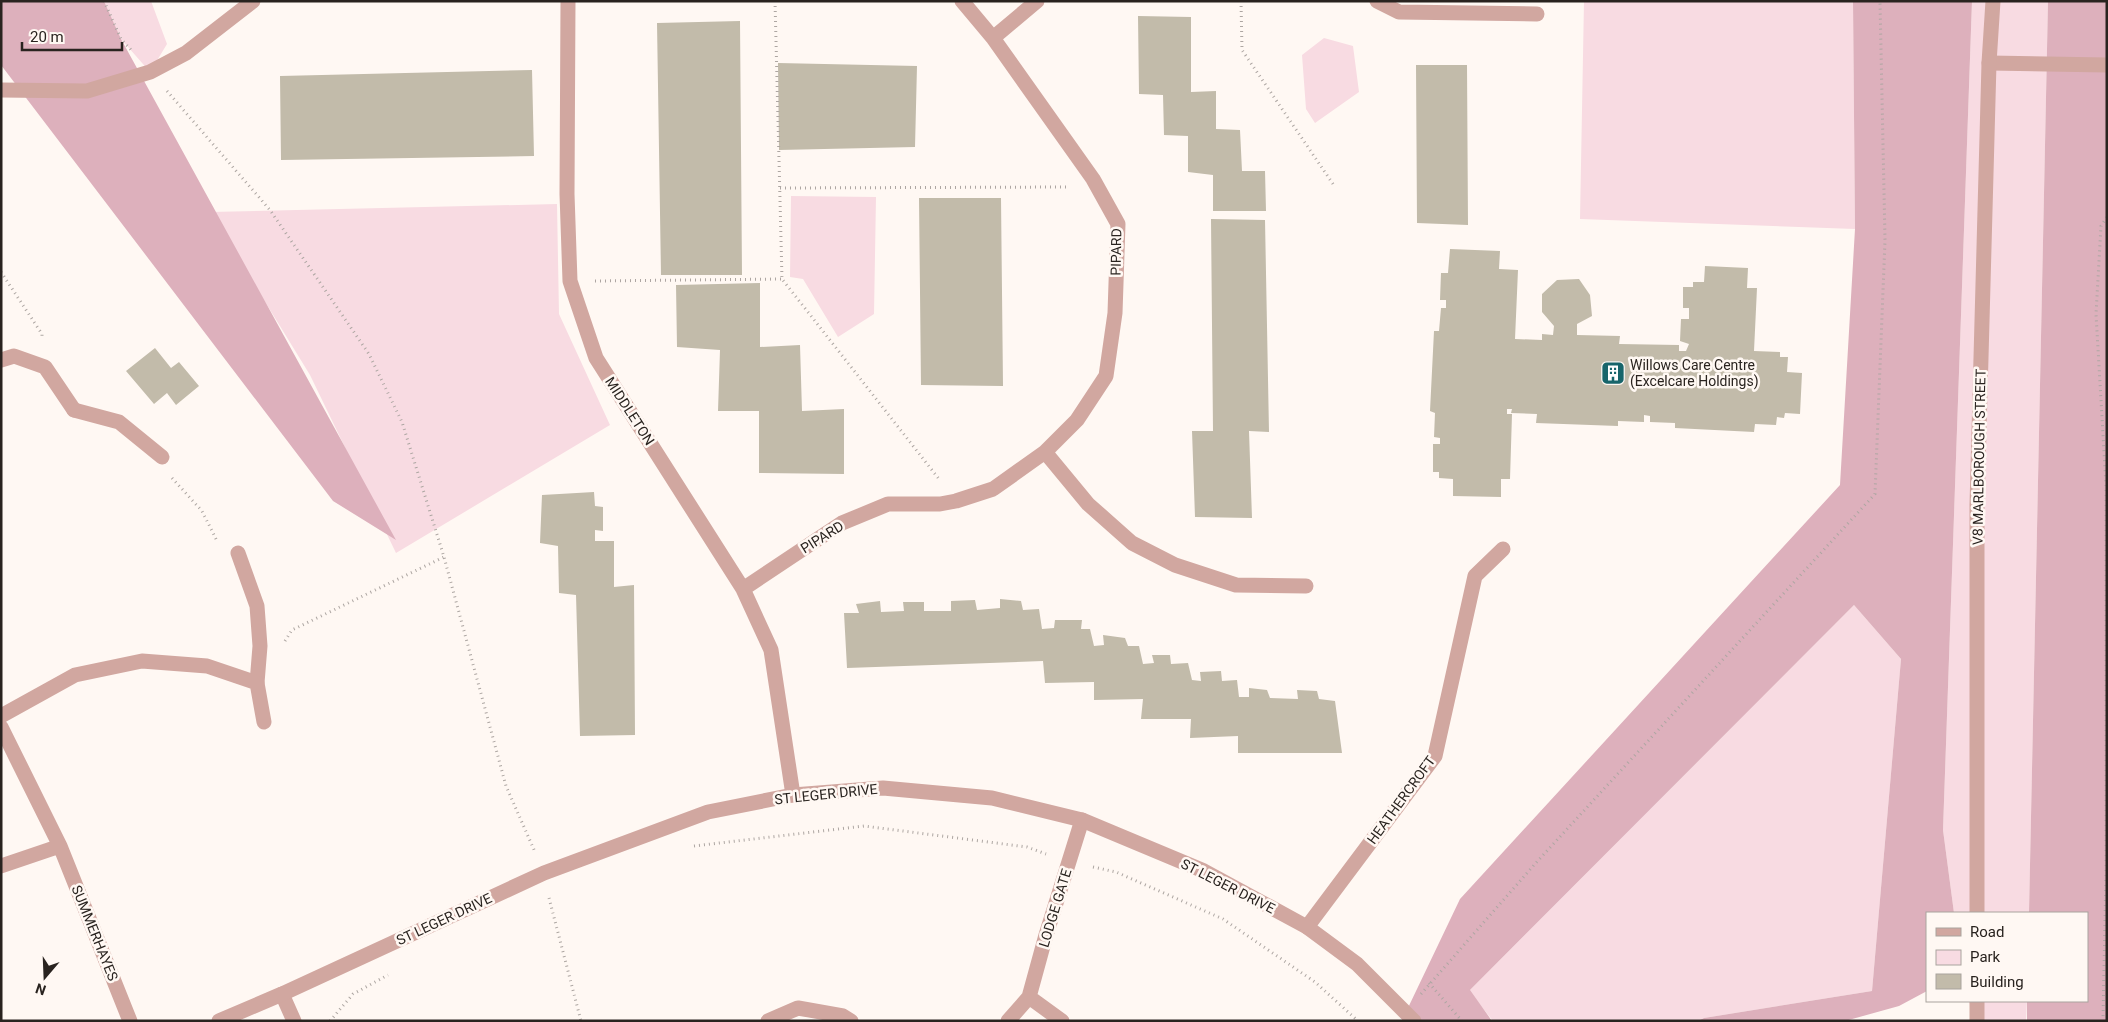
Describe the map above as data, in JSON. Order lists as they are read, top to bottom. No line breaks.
{"streets":{"street":["PIPARD","MIDDLETON","V8 MARLBOROUGH STREET","ST LEGER DRIVE","HEATHERCROFT","LODGE GATE","SUMMERHAYES"]},"crossings":[["PIPARD","MIDDLETON"],["MIDDLETON","ST LEGER DRIVE"],["ST LEGER DRIVE","HEATHERCROFT"],["ST LEGER DRIVE","LODGE GATE"]],"places":{"building":["Willows Care Centre (Excelcare Holdings)"]},"legend":["Road","Park","Building"],"scale_bar":"20 m","north":"bottom"}
